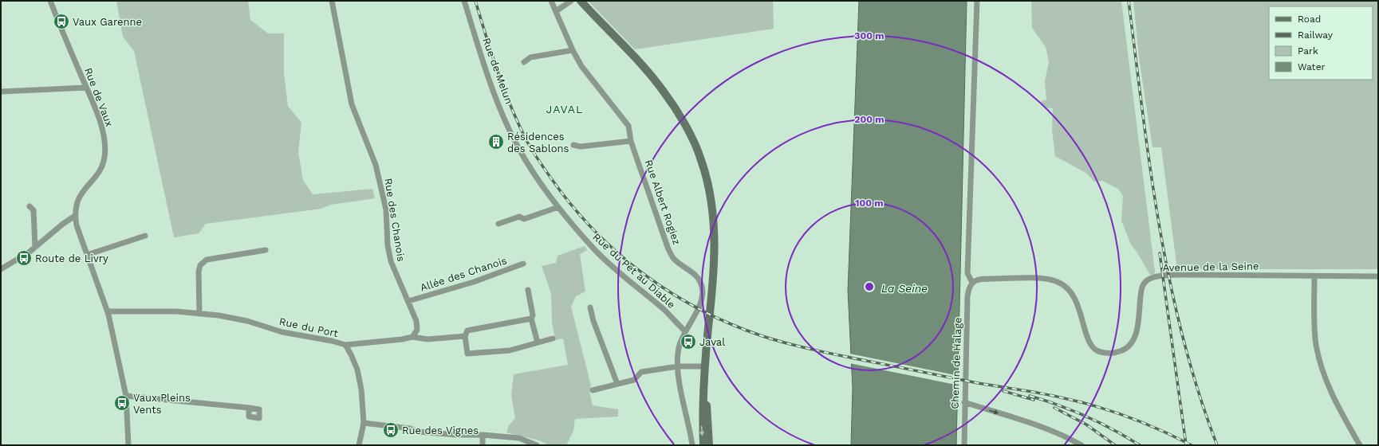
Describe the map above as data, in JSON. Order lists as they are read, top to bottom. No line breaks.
{"streets":{"street":["Rue de Melun","Rue de Vaux","Rue Albert Rogiez","Rue des Chanois","Avenue de la Seine","Rue du Pet au Diable","Allée des Chanois","Rue du Port","Chemin de Halage"]},"crossings":[["Rue de Melun","Rue du Pet au Diable"],["Rue Albert Rogiez","Rue du Pet au Diable"],["Rue des Chanois","Allée des Chanois"],["Avenue de la Seine","Chemin de Halage"]],"districts":["JAVAL"],"water":["La Seine"],"places":{"bus stop":["Vaux Garenne","Route de Livry","Javal","Vaux Pleins Vents","Rue des Vignes"],"building":["Résidences des Sablons"]},"legend":["Road","Railway","Park","Water"],"rings":["300 m","200 m","100 m"]}
